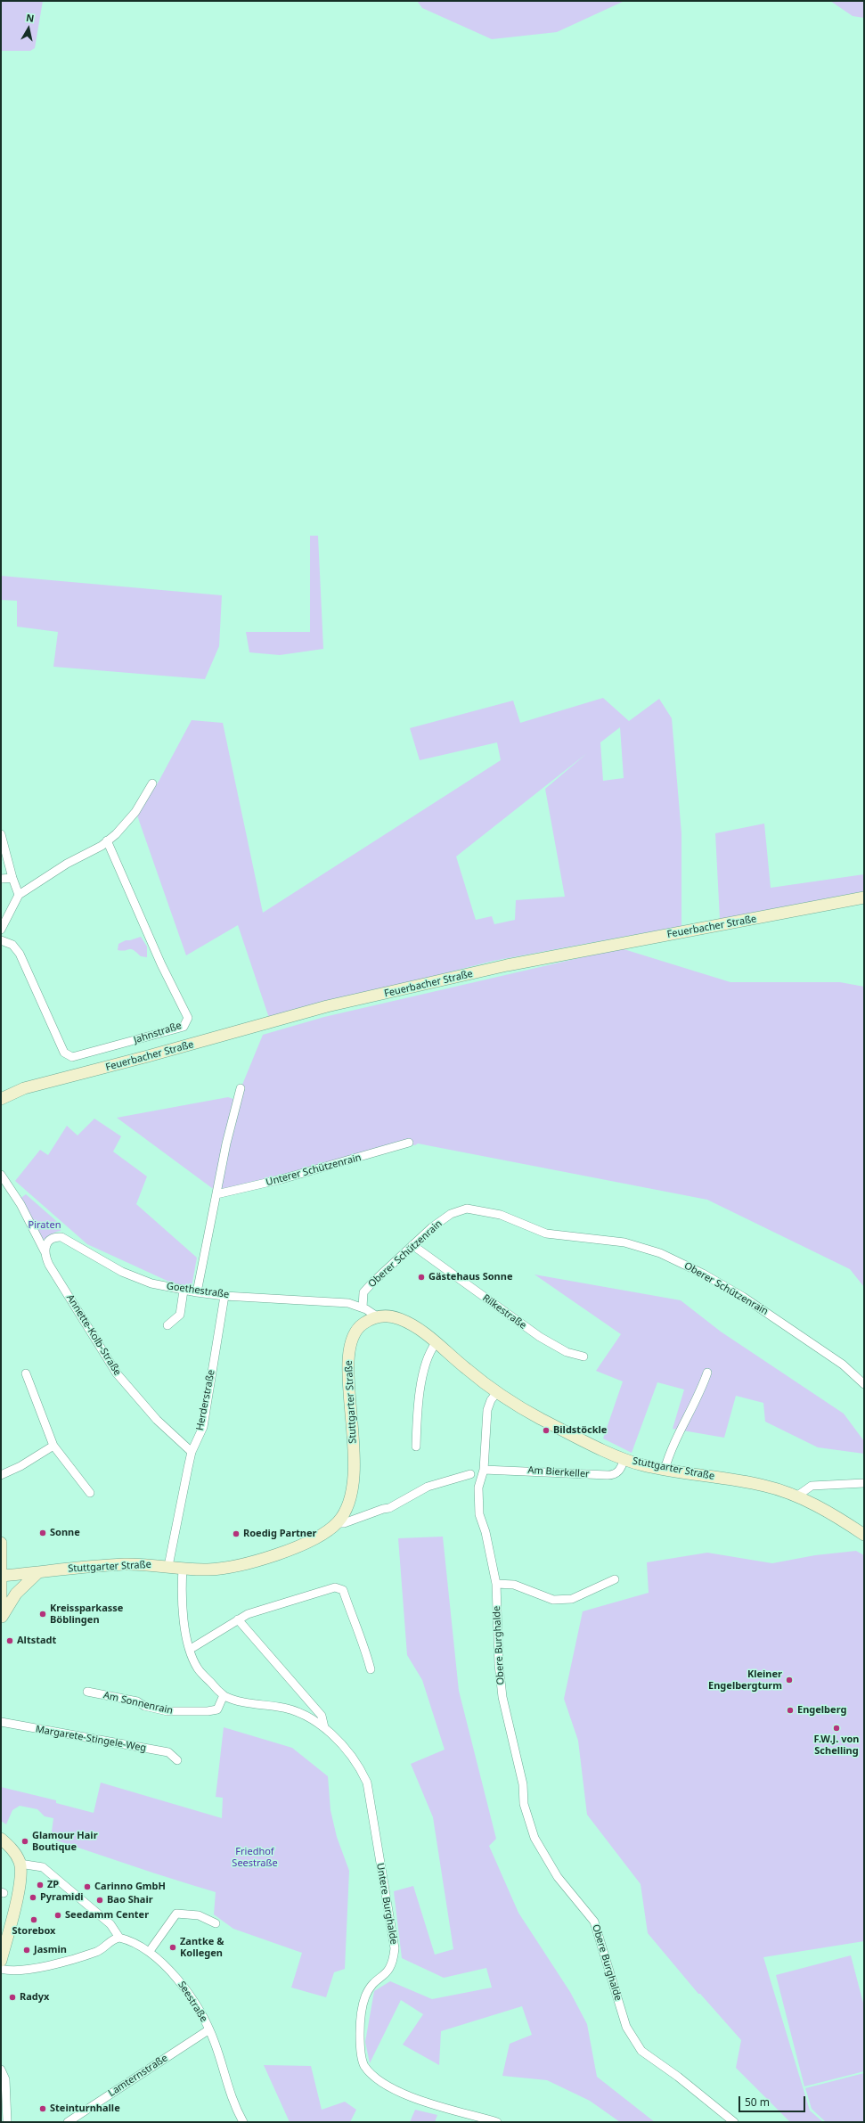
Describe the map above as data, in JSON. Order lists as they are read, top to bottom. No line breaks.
{"streets":{"main road":["Feuerbacher Straße","Stuttgarter Straße"],"street":["Jahnstraße","Unterer Schützenrain","Oberer Schützenrain","Goethestraße","Rilkestraße","Annette-Kolb-Straße","Herderstraße","Am Bierkeller","Obere Burghalde","Am Sonnenrain","Margarete-Stingele-Weg","Untere Burghalde","Seestraße","Lamternstraße"]},"crossings":[["Oberer Schützenrain","Goethestraße"],["Oberer Schützenrain","Rilkestraße"],["Goethestraße","Annette-Kolb-Straße"],["Goethestraße","Herderstraße"],["Goethestraße","Stuttgarter Straße"],["Annette-Kolb-Straße","Herderstraße"],["Herderstraße","Stuttgarter Straße"],["Stuttgarter Straße","Am Bierkeller"],["Stuttgarter Straße","Obere Burghalde"],["Stuttgarter Straße","Untere Burghalde"],["Am Bierkeller","Obere Burghalde"],["Am Sonnenrain","Untere Burghalde"],["Seestraße","Lamternstraße"]],"parks":["Piraten","Friedhof Seestraße"],"places":["Gästehaus Sonne","Bildstöckle","Sonne","Roedig Partner","Kreissparkasse Böblingen","Altstadt","Kleiner Engelbergturm","Engelberg","F.W.J. von Schelling","Glamour Hair Boutique","ZP","Carinno GmbH","Pyramidi","Bao Shair","Seedamm Center","Storebox","Zantke & Kollegen","Jasmin","Radyx","Steinturnhalle"],"scale_bar":"50 m","north":"top"}
